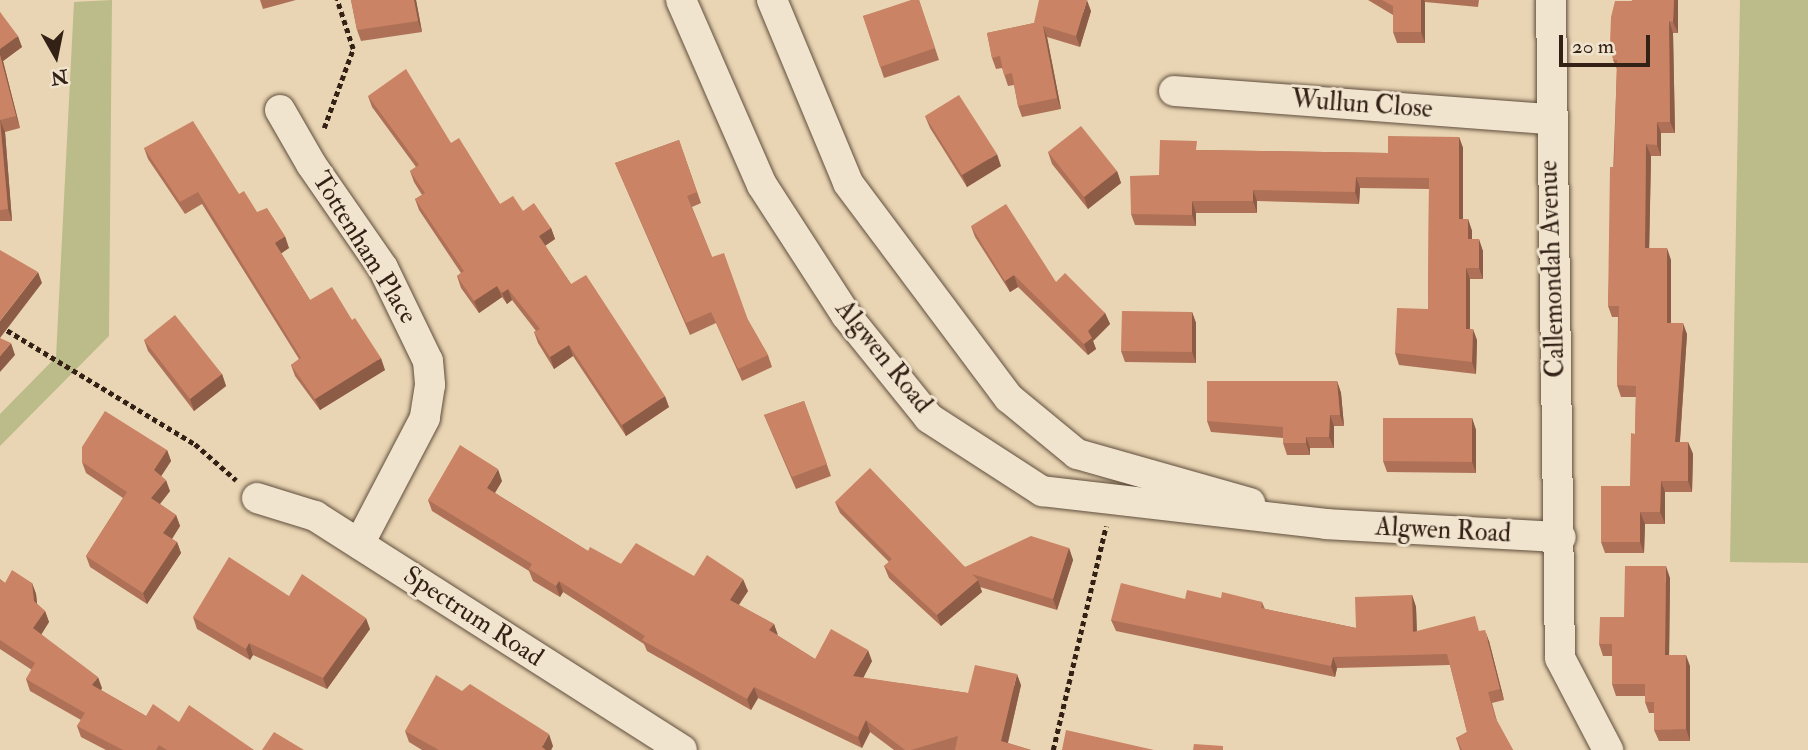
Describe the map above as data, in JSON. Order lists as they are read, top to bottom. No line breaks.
{"streets":{"street":["Wullun Close","Tottenham Place","Callemondah Avenue","Algwen Road","Spectrum Road"]},"crossings":[["Wullun Close","Callemondah Avenue"],["Tottenham Place","Spectrum Road"],["Callemondah Avenue","Algwen Road"]],"scale_bar":"20 m","north":"bottom"}
